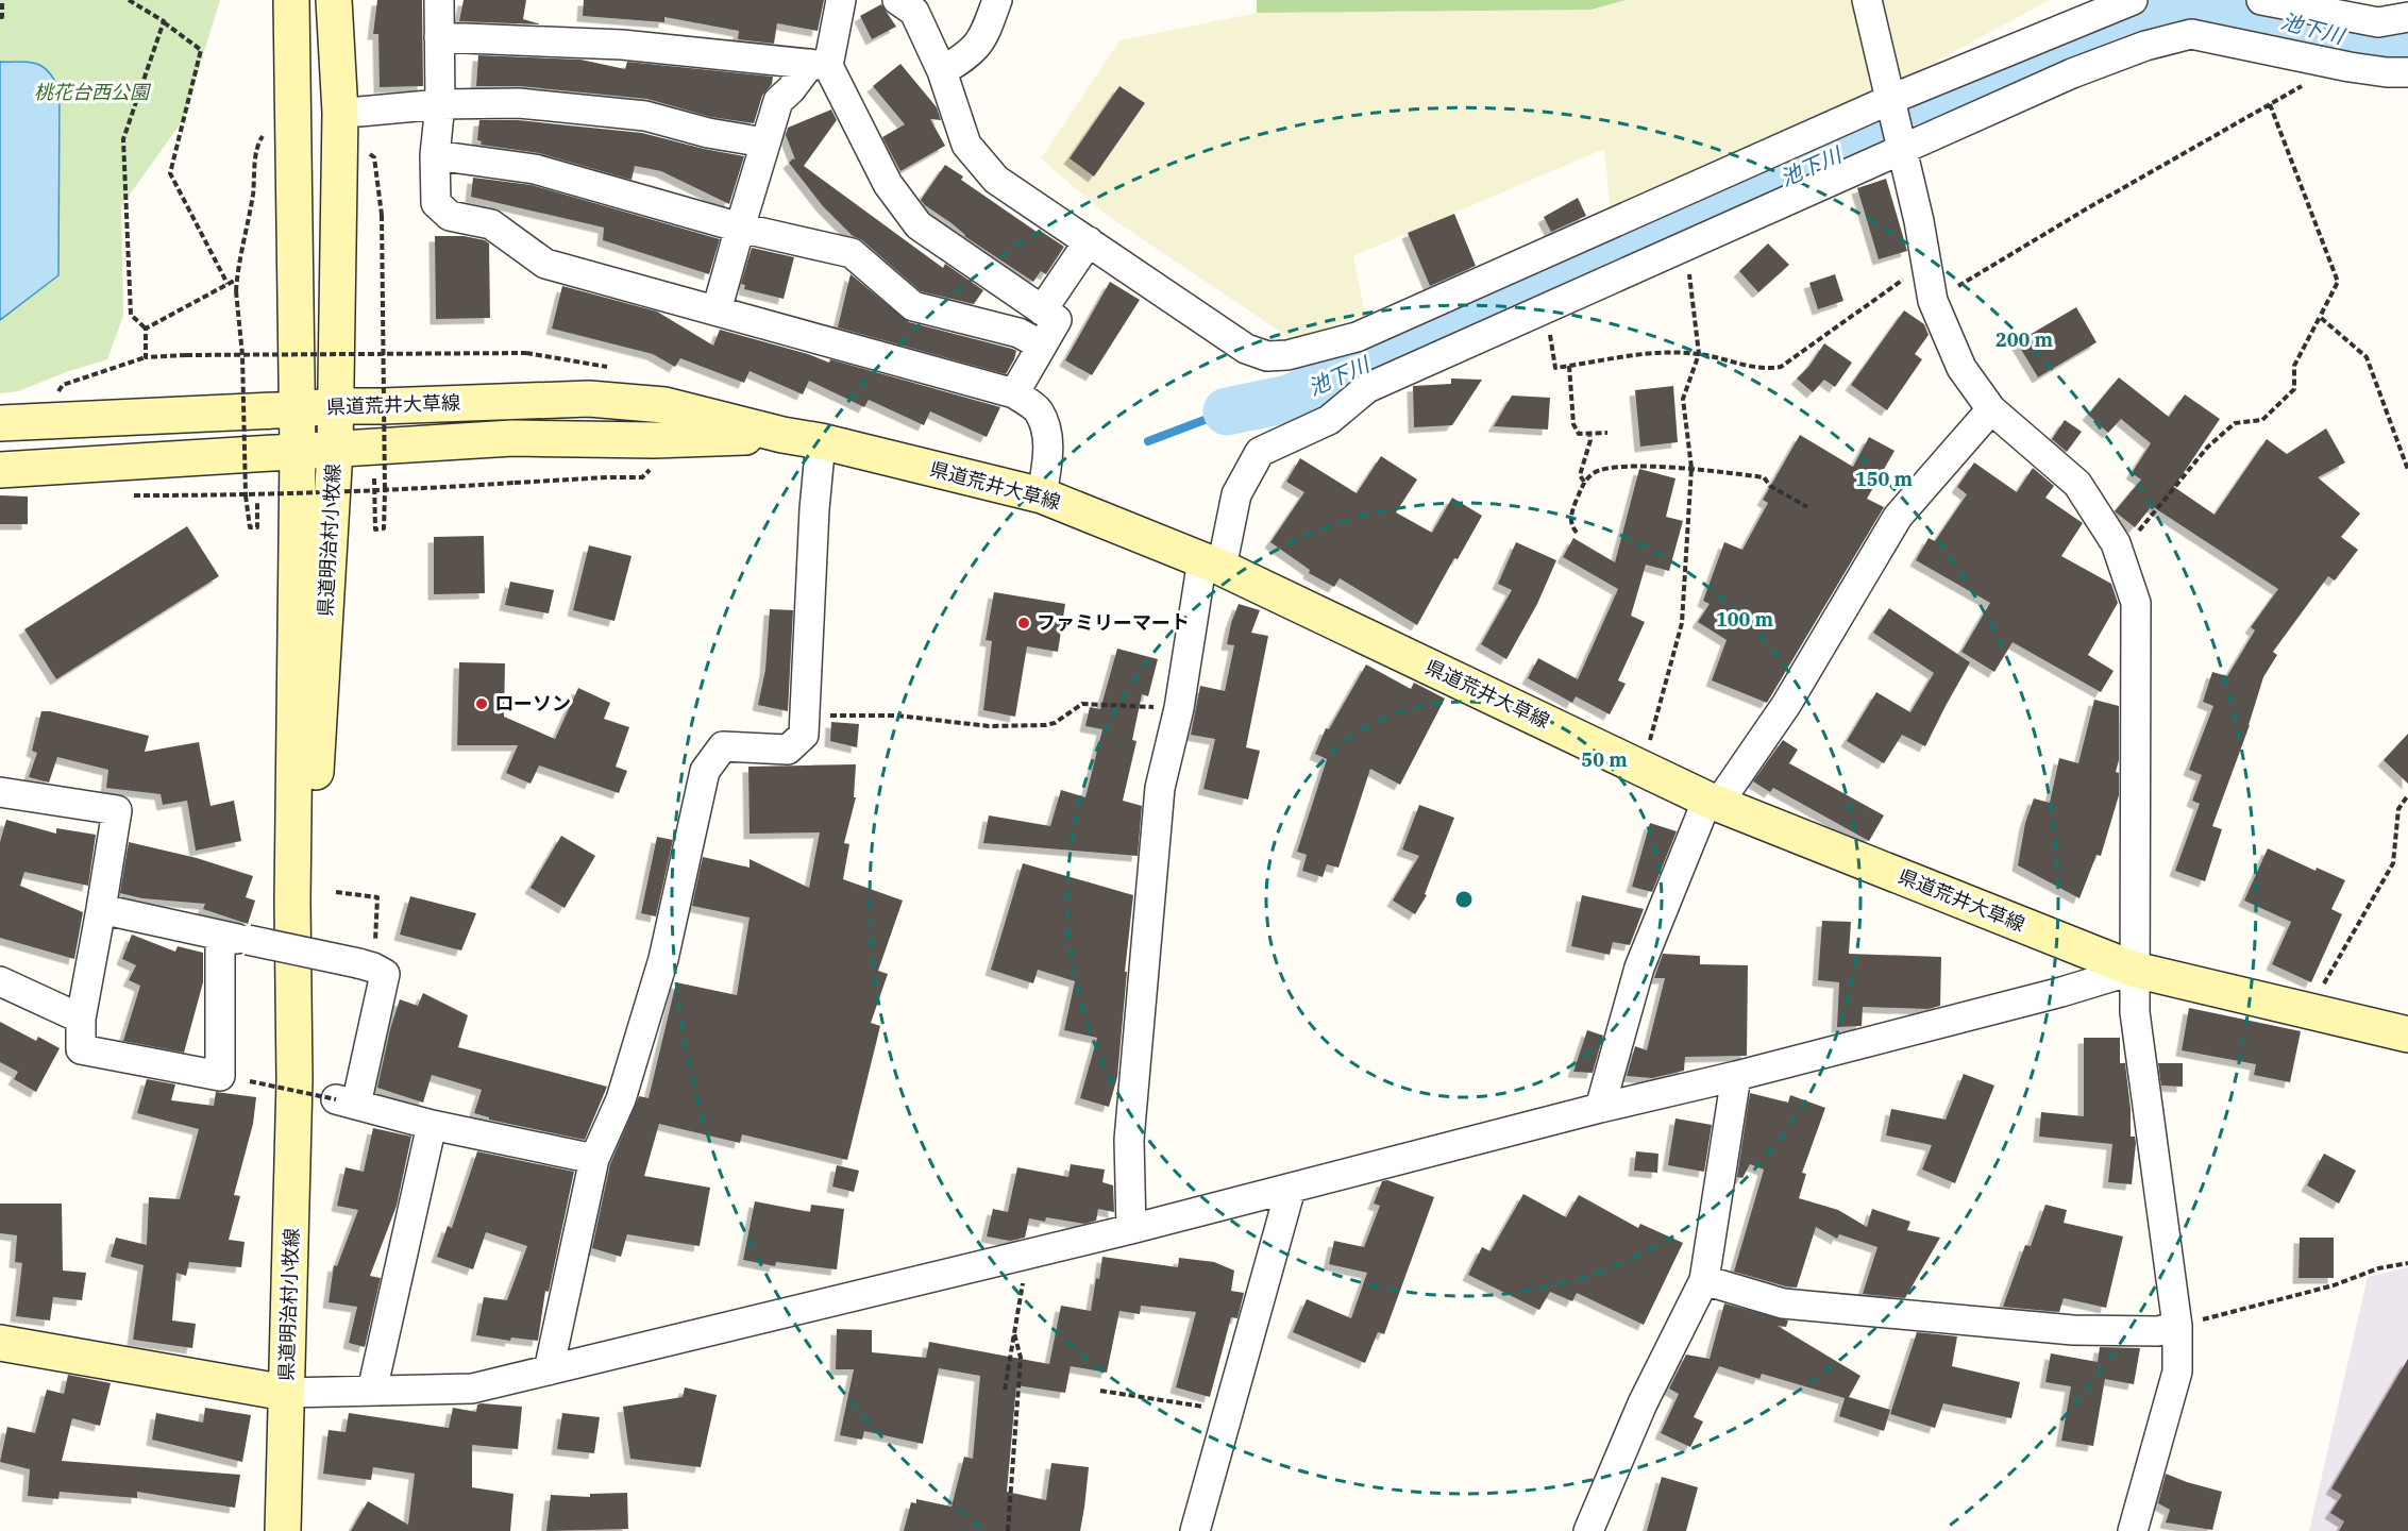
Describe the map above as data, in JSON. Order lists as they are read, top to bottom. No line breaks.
{"streets":{"main road":["県道荒井大草線","県道明治村小牧線"]},"crossings":[["県道荒井大草線","県道明治村小牧線"]],"water":["池下川"],"parks":["桃花台西公園"],"places":["ファミリーマート","ローソン"],"rings":["200 m","150 m","100 m","50 m"]}
